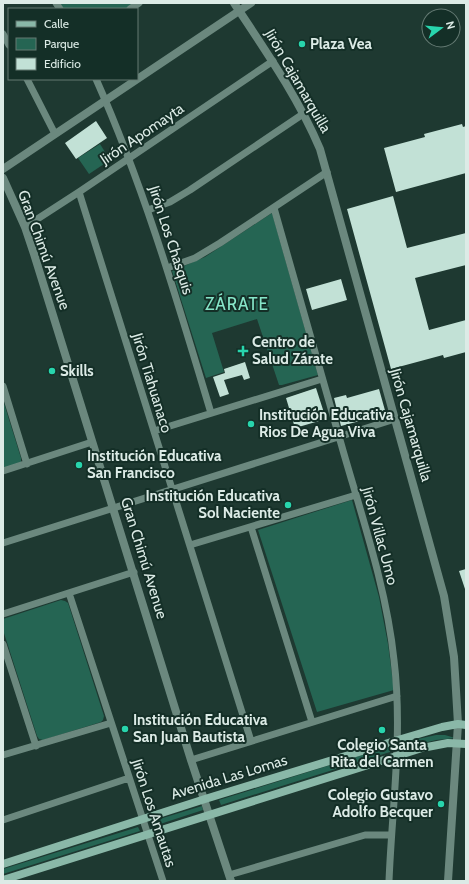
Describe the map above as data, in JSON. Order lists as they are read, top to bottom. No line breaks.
{"streets":{"main road":["Avenida Las Lomas"],"street":["Jirón Cajamarquilla","Jirón Apomayta","Jirón Los Chasquis","Gran Chimú Avenue","Jirón Tiahuanaco","Jirón Villac Umo","Jirón Los Amautas"]},"crossings":[["Jirón Cajamarquilla","Jirón Apomayta"],["Jirón Cajamarquilla","Avenida Las Lomas"],["Jirón Apomayta","Jirón Los Chasquis"],["Jirón Apomayta","Gran Chimú Avenue"],["Jirón Apomayta","Jirón Tiahuanaco"],["Gran Chimú Avenue","Avenida Las Lomas"],["Jirón Villac Umo","Avenida Las Lomas"],["Avenida Las Lomas","Jirón Los Amautas"]],"districts":["ZÁRATE"],"places":{"other":["Plaza Vea","Skills","Institución Educativa Rios De Agua Viva","Institución Educativa San Francisco","Institución Educativa Sol Naciente","Institución Educativa San Juan Bautista","Colegio Santa Rita del Carmen","Colegio Gustavo Adolfo Becquer"],"health":["Centro de Salud Zárate"]},"legend":["Calle","Parque","Edificio"],"north":"right"}
